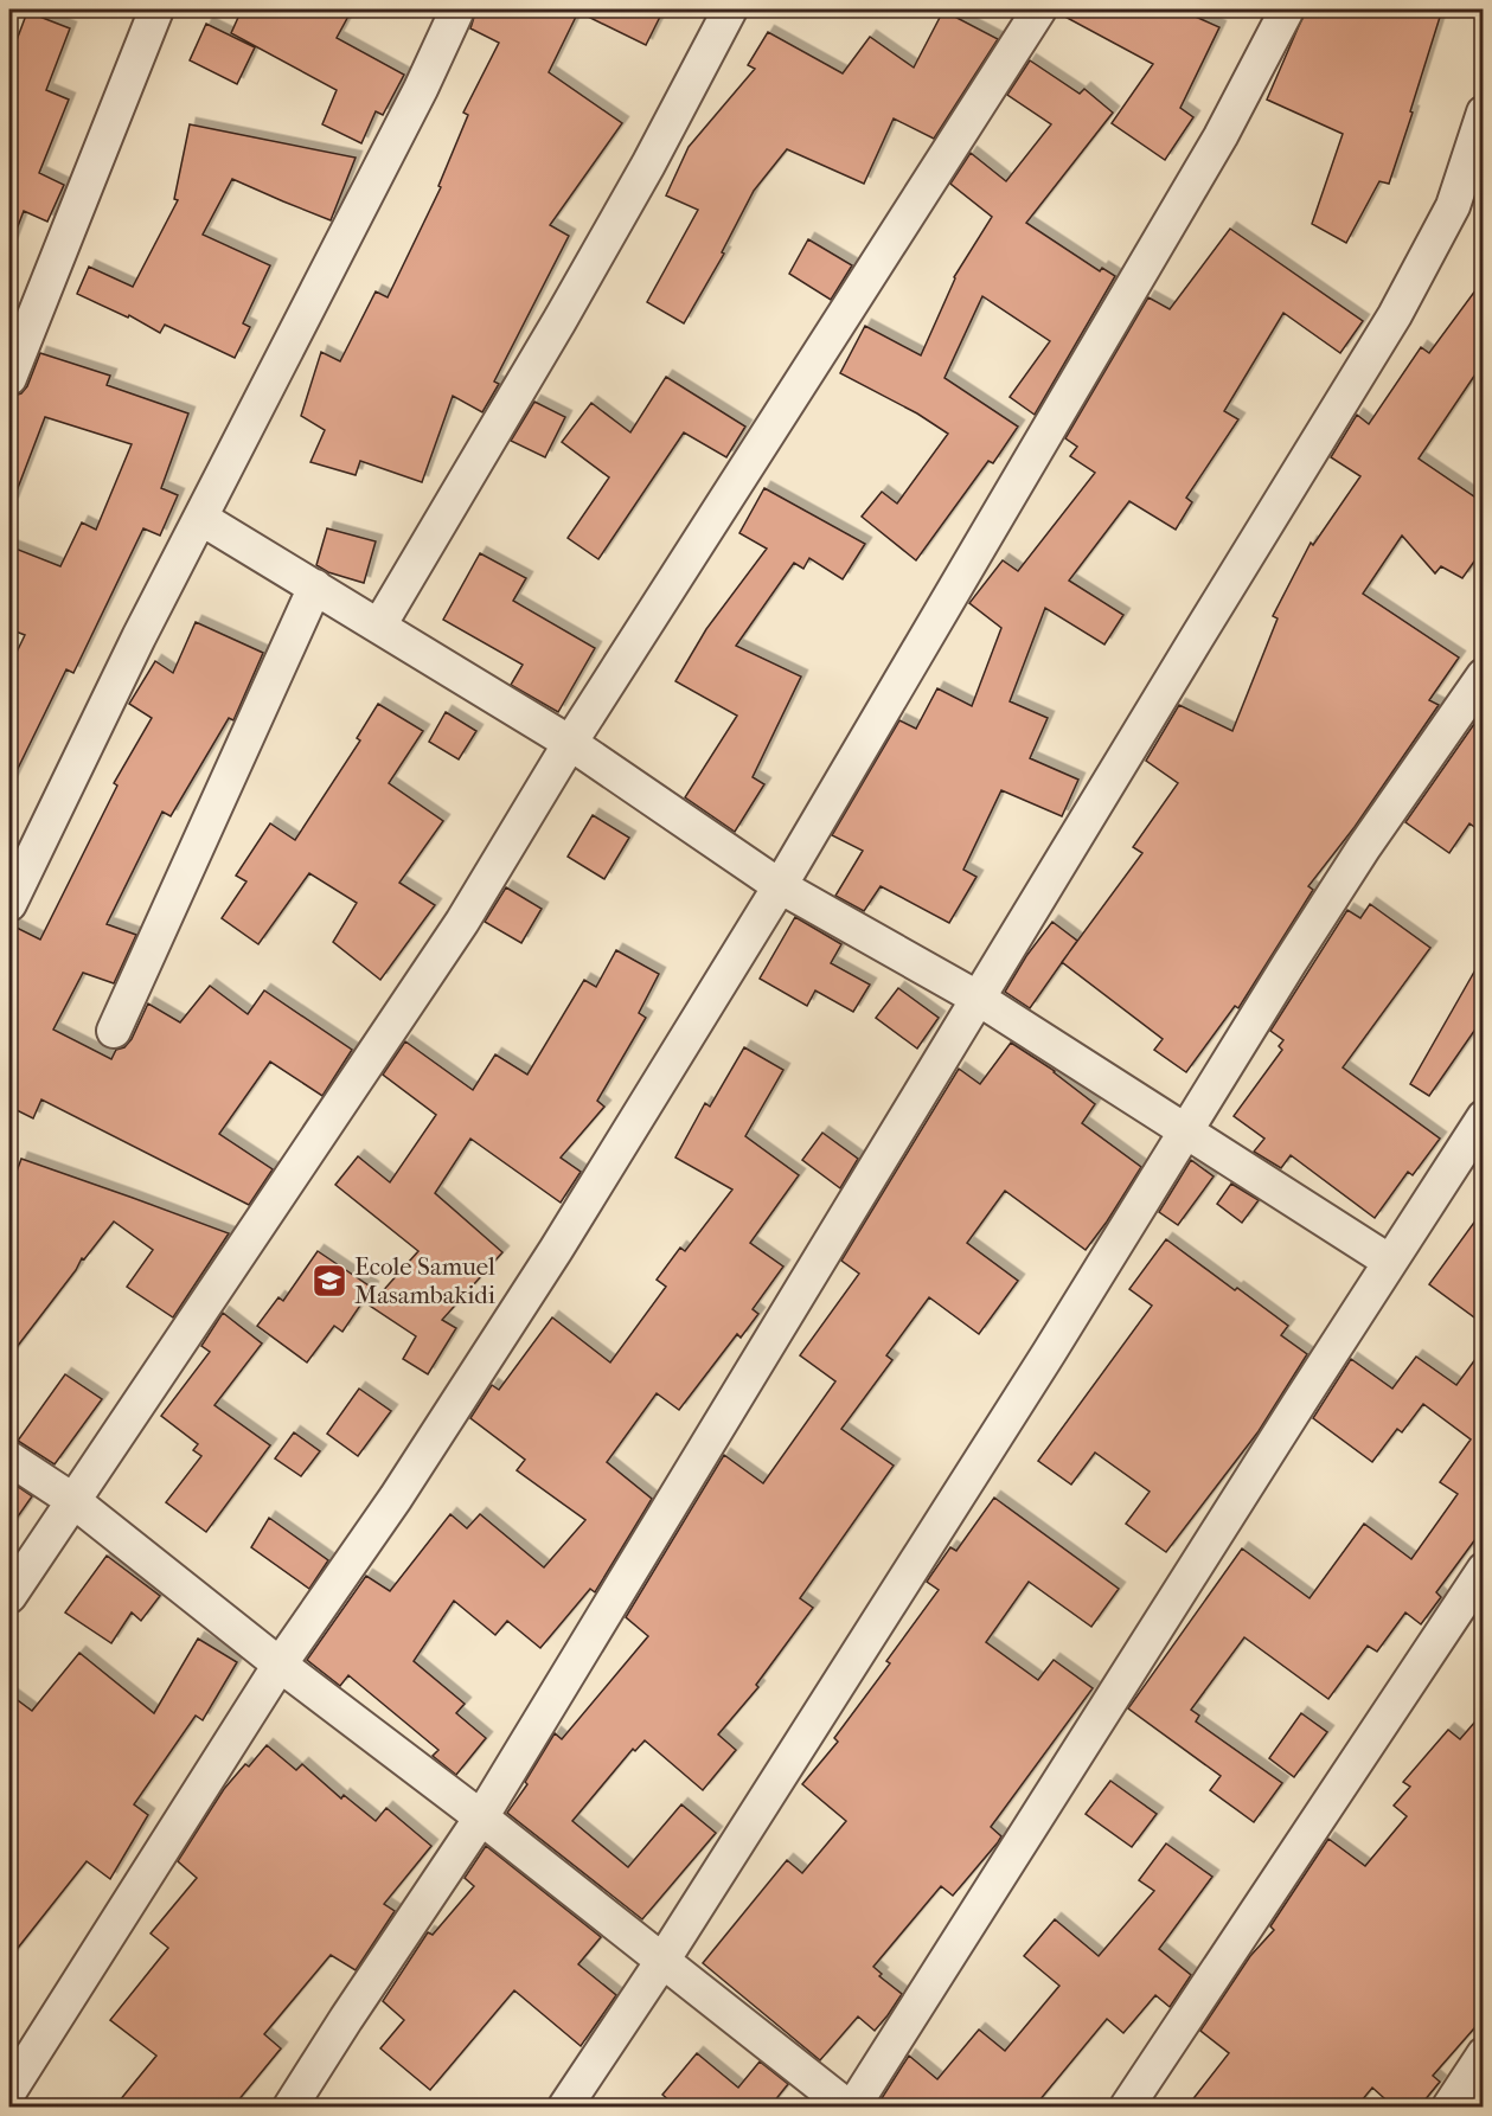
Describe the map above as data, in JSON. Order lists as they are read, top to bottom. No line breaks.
{"places":{"school or university":["Ecole Samuel Masambakidi"]}}
